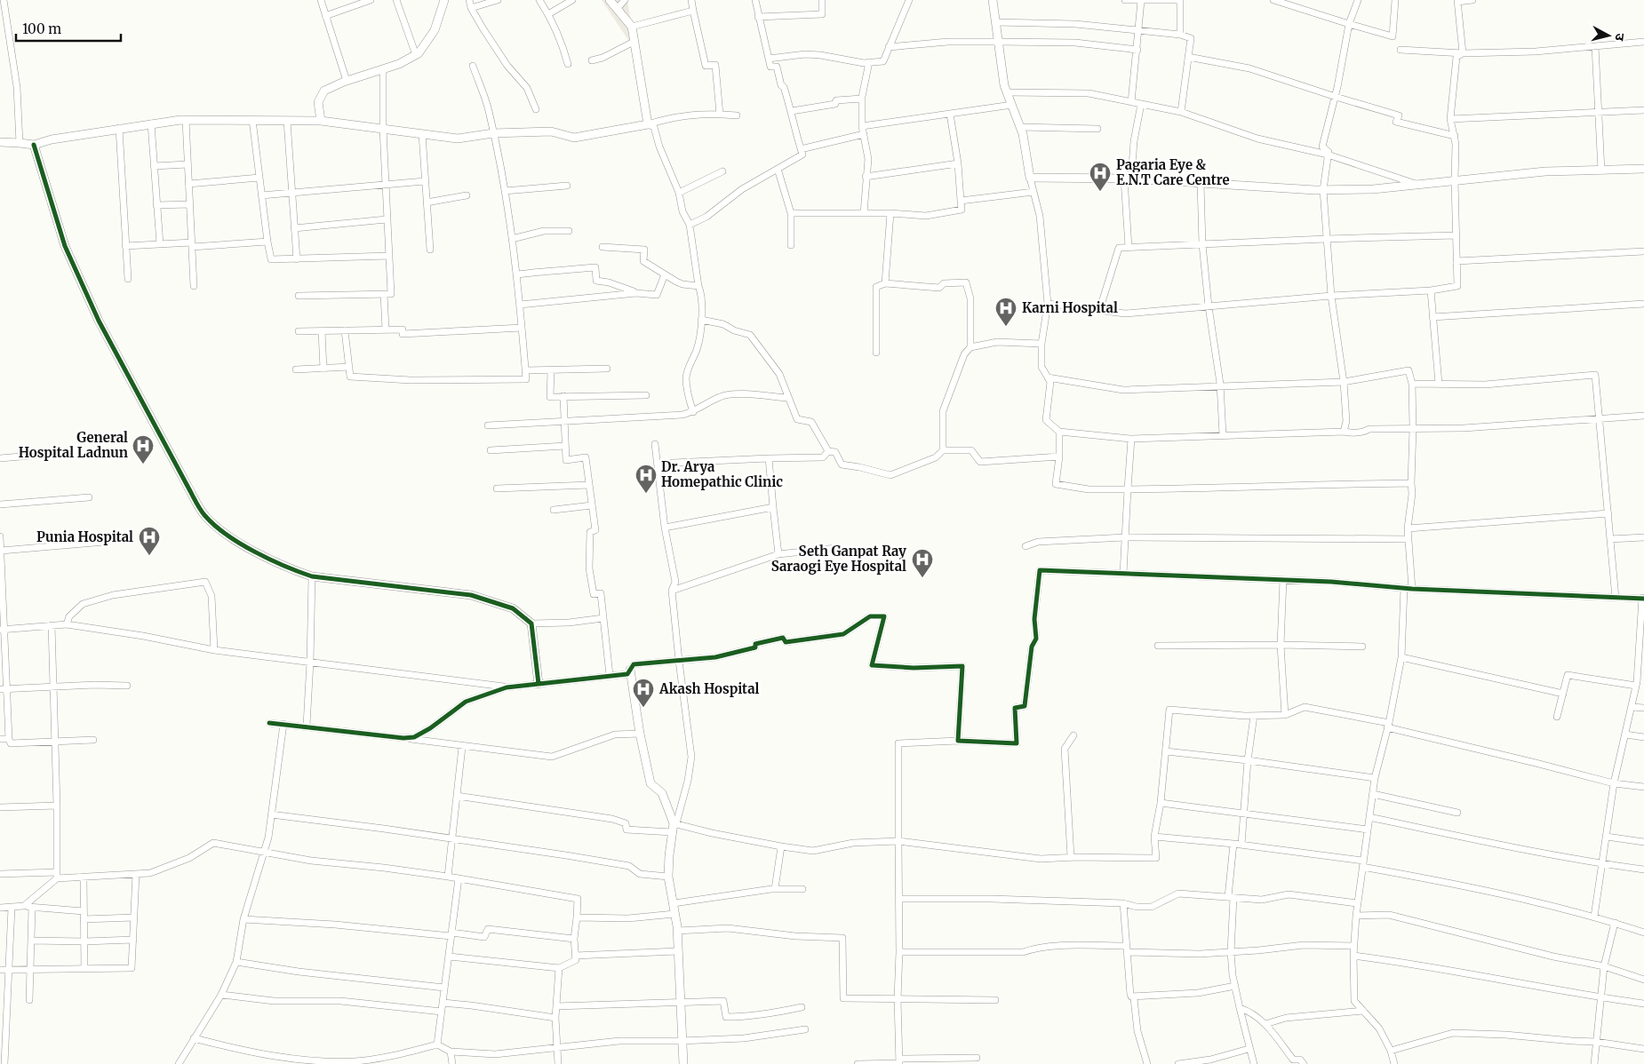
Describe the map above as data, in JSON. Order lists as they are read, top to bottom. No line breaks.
{"places":{"hospital":["Pagaria Eye & E.N.T Care Centre","Karni Hospital","General Hospital Ladnun","Dr. Arya Homepathic Clinic","Punia Hospital","Seth Ganpat Ray Saraogi Eye Hospital","Akash Hospital"]},"scale_bar":"100 m","north":"right"}
